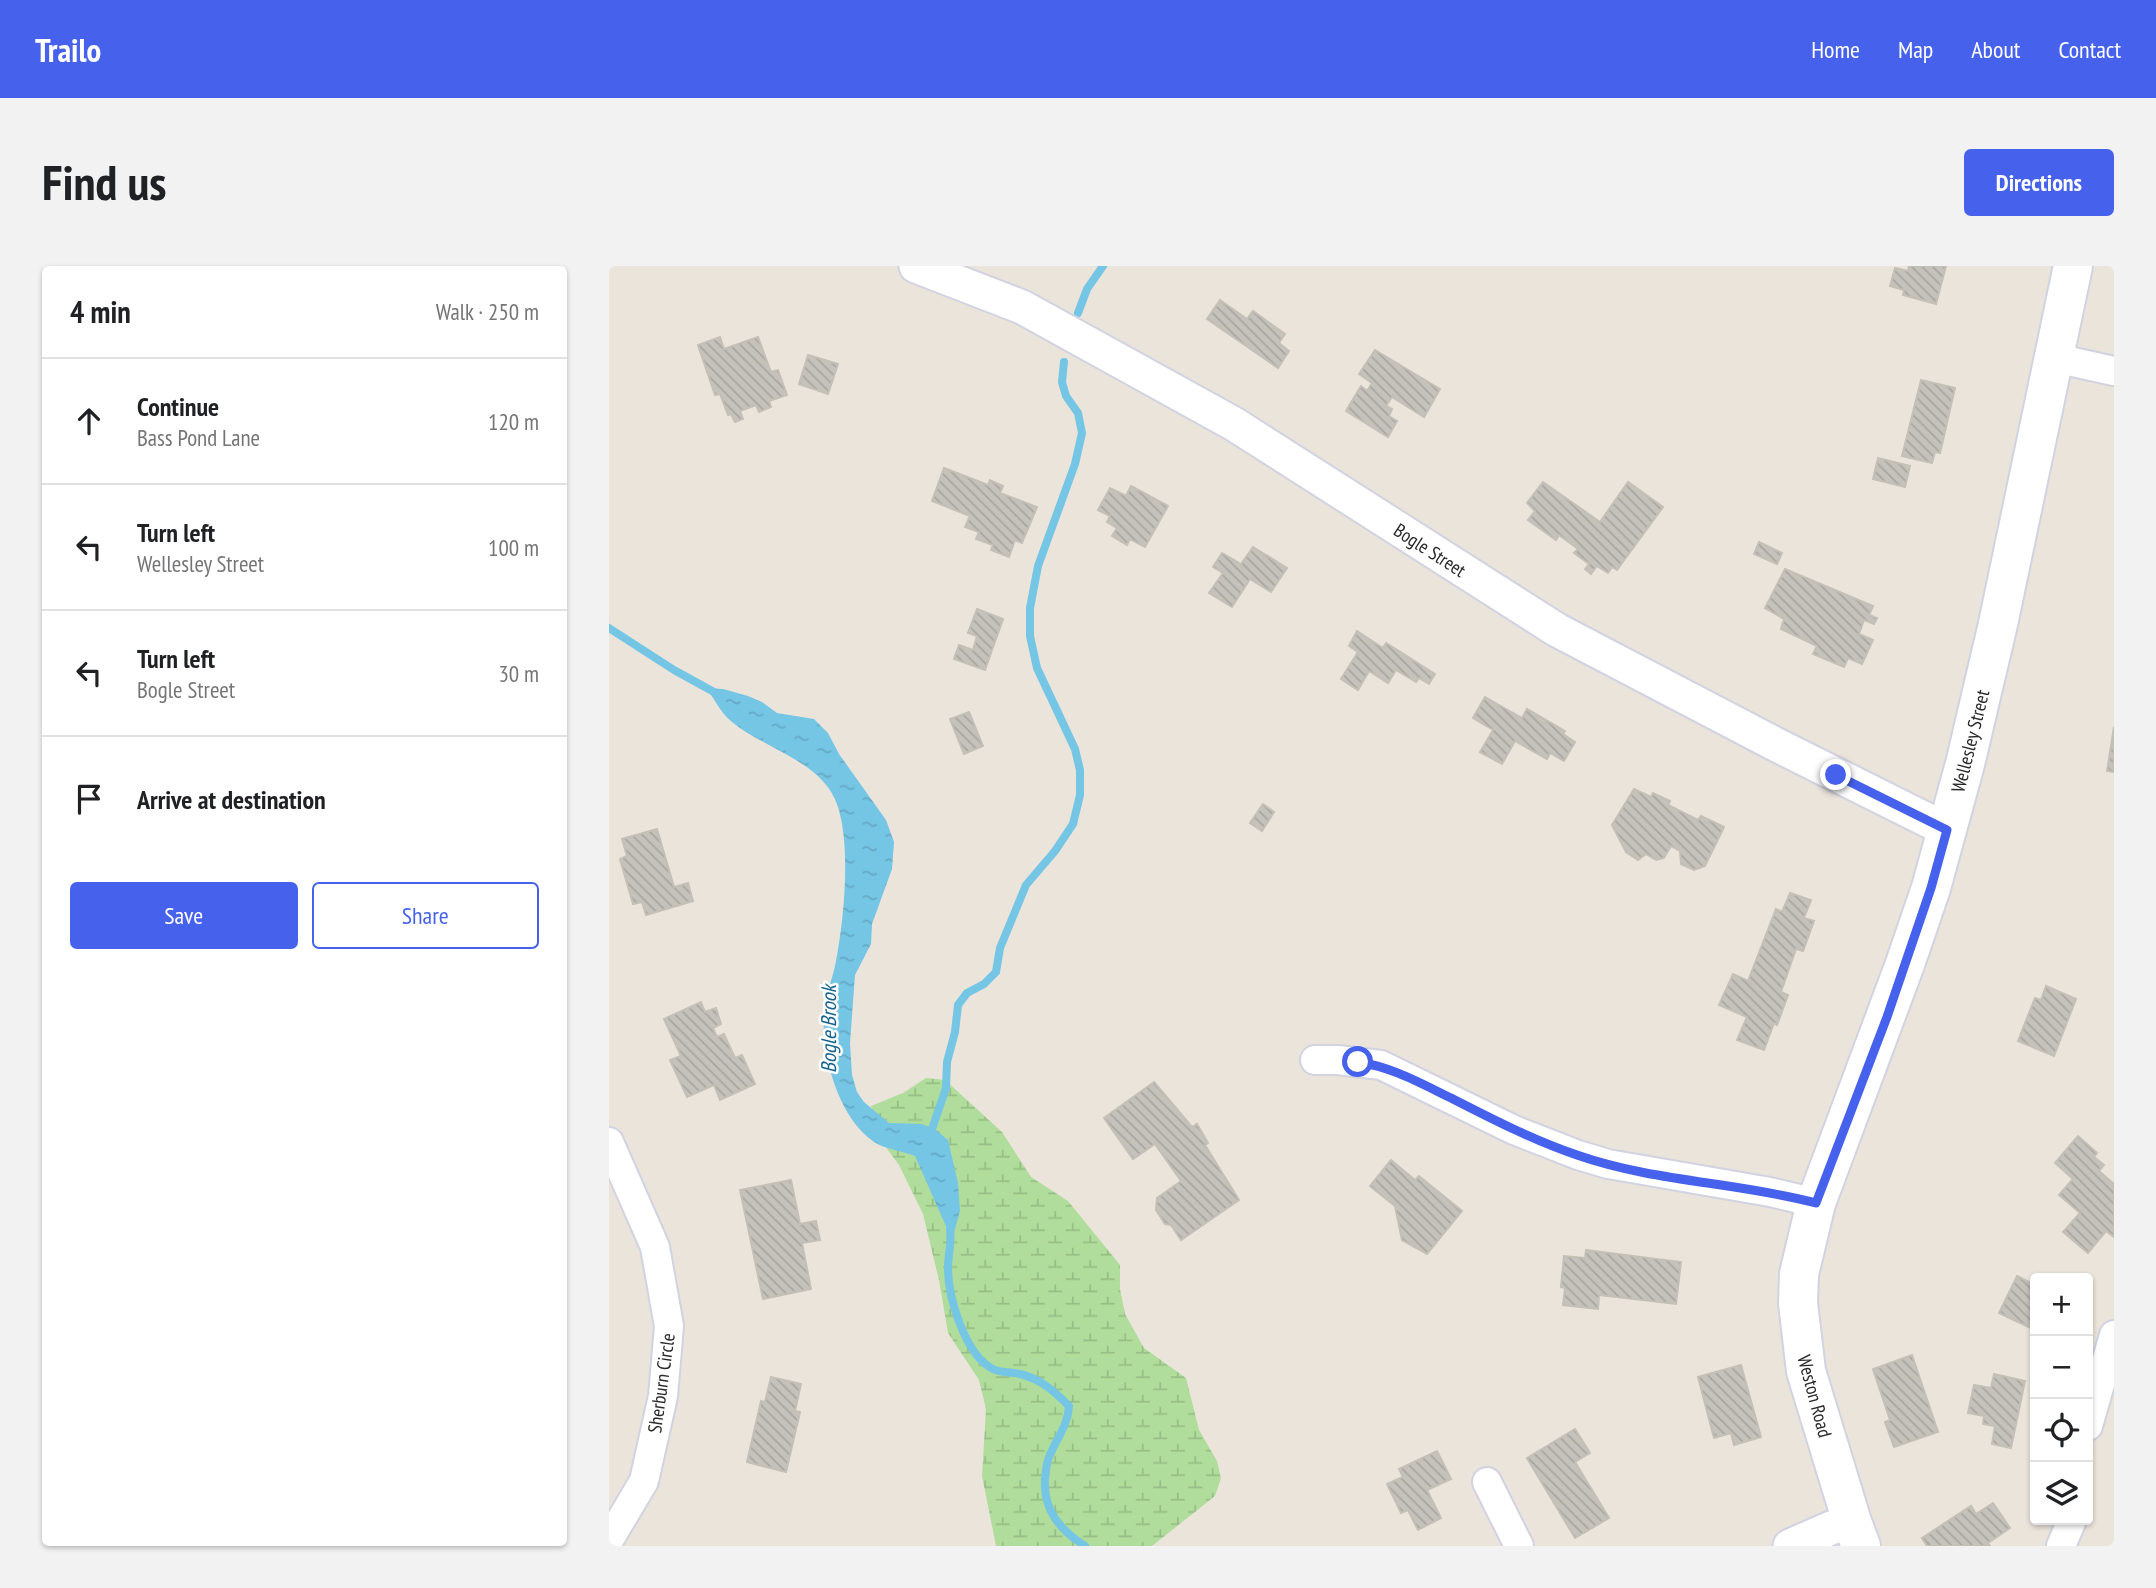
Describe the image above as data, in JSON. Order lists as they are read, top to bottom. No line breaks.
{"streets":{"main road":["Wellesley Street","Weston Road"],"street":["Bogle Street","Sherburn Circle"]},"crossings":[["Bogle Street","Wellesley Street"],["Wellesley Street","Weston Road"]],"water":["Bogle Brook"],"page":{"header":"Trailo","nav":["Home","Map","About","Contact"],"buttons":["Directions",["Save","Share"]],"title":"Find us","heading":["4 min","Walk · 250 m"],"list":[["Continue","Bass Pond Lane","120 m"],["Turn left","Wellesley Street","100 m"],["Turn left","Bogle Street","30 m"],"Arrive at destination"],"map_buttons":["+","−"]}}
